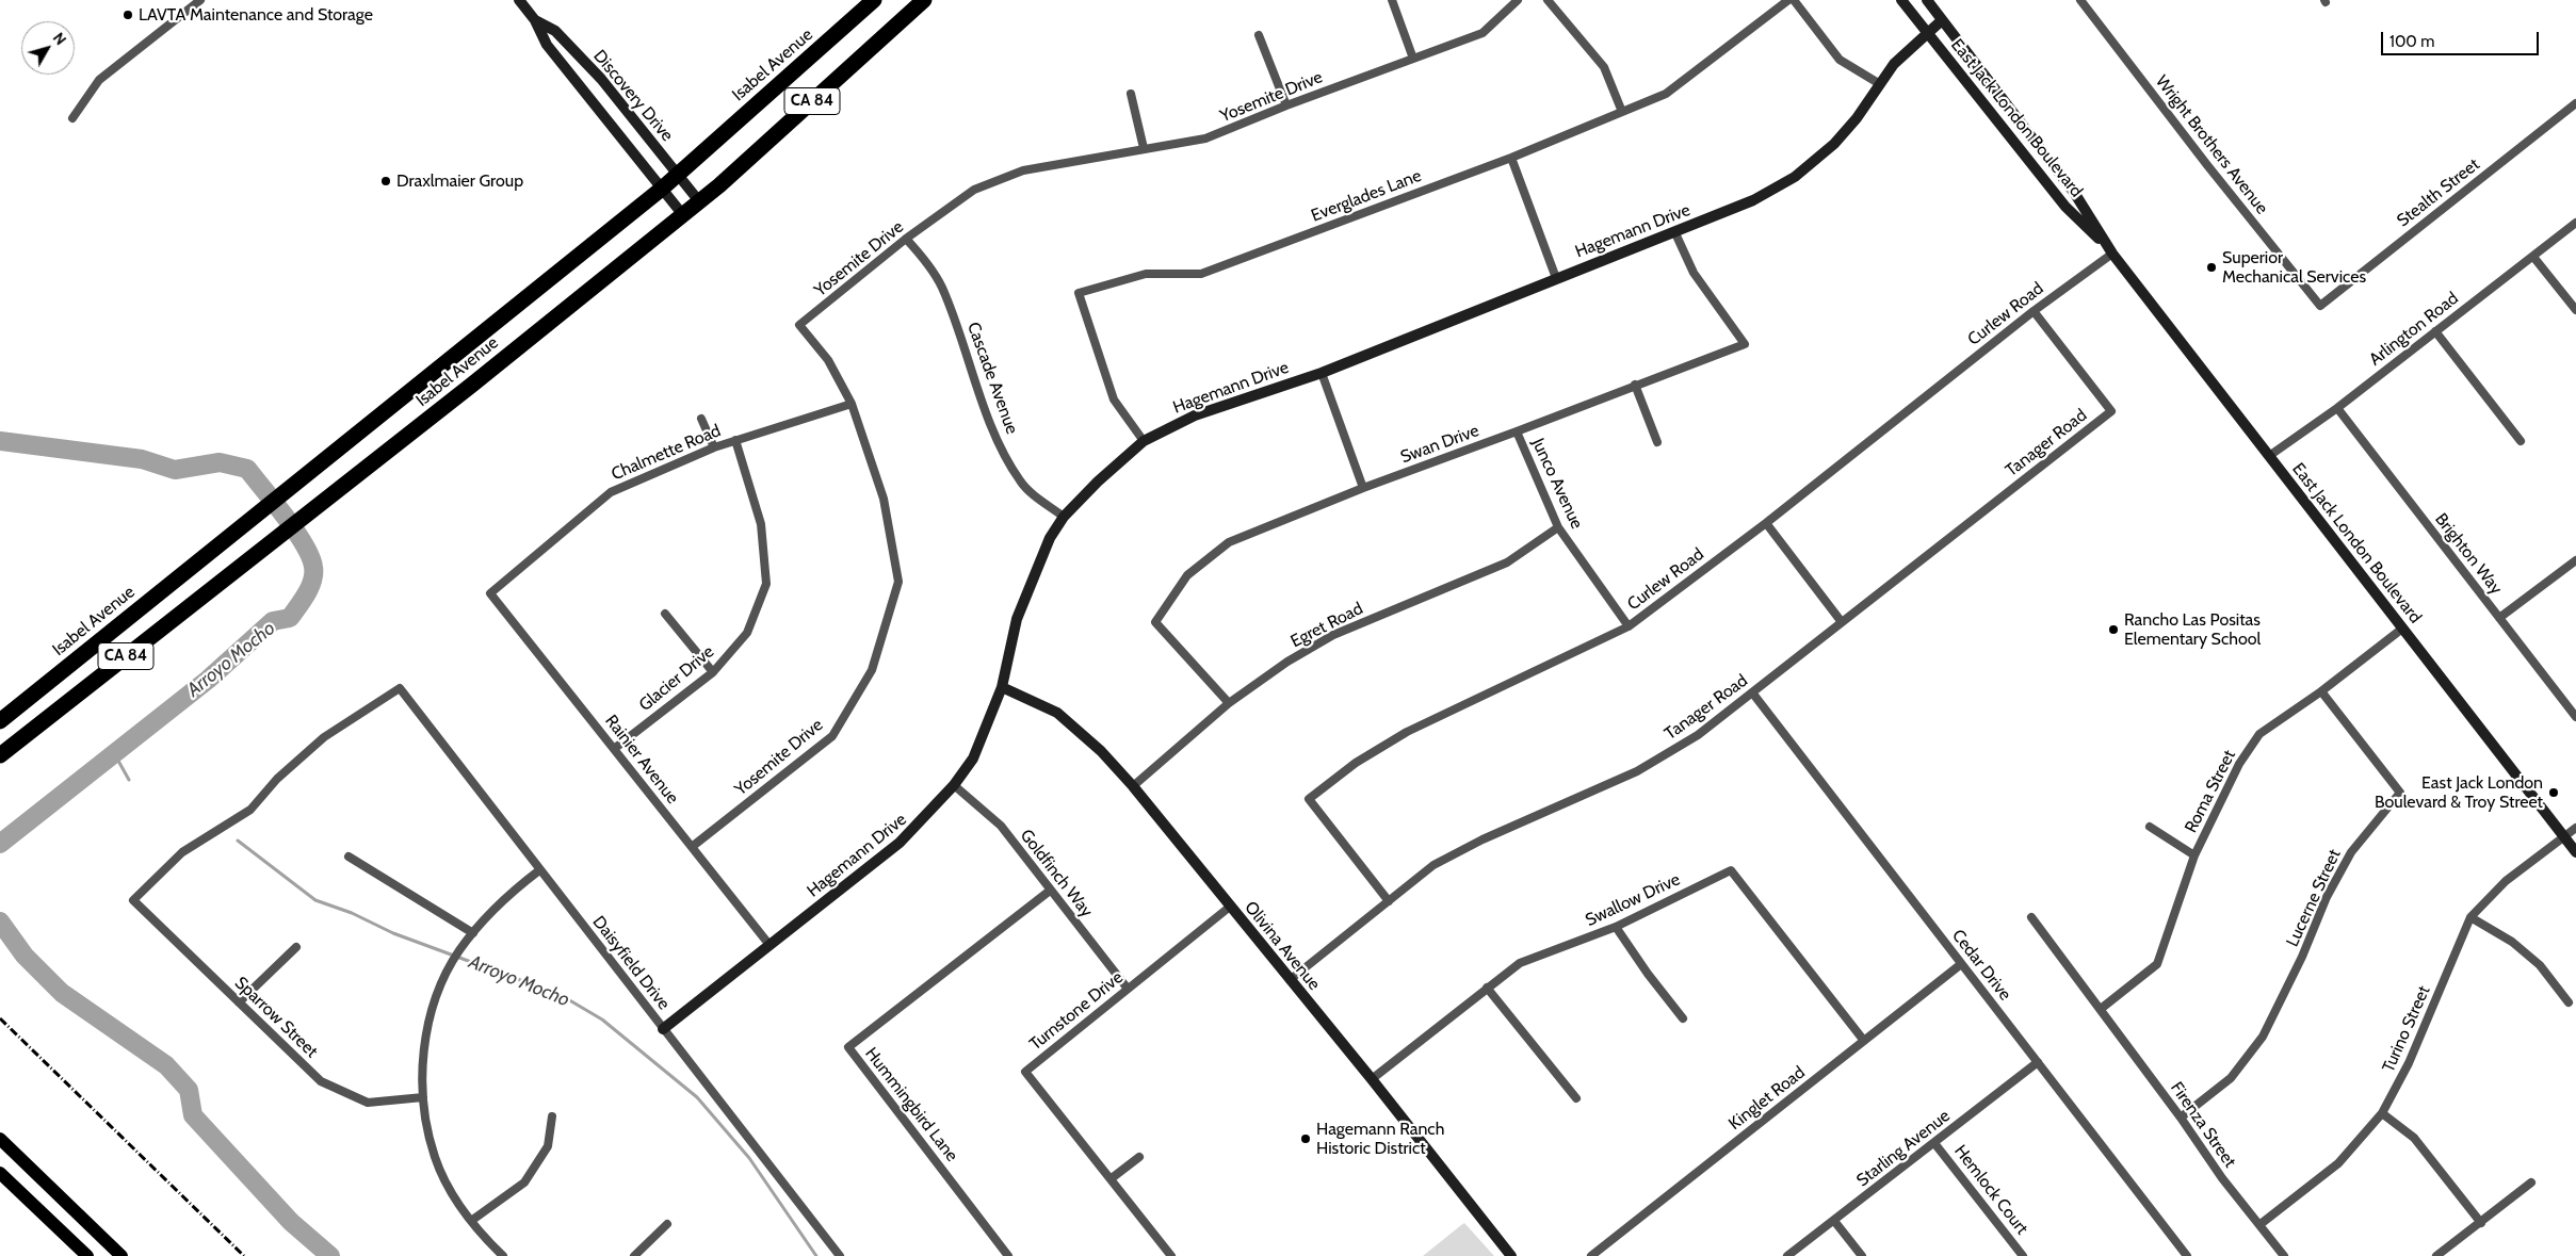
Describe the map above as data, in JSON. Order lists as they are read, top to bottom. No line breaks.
{"streets":{"highway":["Isabel Avenue","CA 84"],"street":["Discovery Drive","Yosemite Drive","East Jack London Boulevard","Wright Brothers Avenue","Stealth Street","Everglades Lane","Hagemann Drive","Curlew Road","Arlington Road","Cascade Avenue","Tanager Road","Swan Drive","Chalmette Road","Junco Avenue","Brighton Way","Egret Road","Glacier Drive","Rainier Avenue","Roma Street","Goldfinch Way","Lucerne Street","Swallow Drive","Olivina Avenue","Daisyfield Drive","Cedar Drive","Turnstone Drive","Sparrow Street","Turino Street","Kinglet Road","Hummingbird Lane","Firenza Street","Starling Avenue","Hemlock Court"]},"crossings":[["Isabel Avenue","Discovery Drive"],["Yosemite Drive","Cascade Avenue"],["Yosemite Drive","Chalmette Road"],["Yosemite Drive","Rainier Avenue"],["East Jack London Boulevard","Hagemann Drive"],["East Jack London Boulevard","Curlew Road"],["East Jack London Boulevard","Arlington Road"],["East Jack London Boulevard","Roma Street"],["East Jack London Boulevard","Turino Street"],["Wright Brothers Avenue","Stealth Street"],["Everglades Lane","Hagemann Drive"],["Hagemann Drive","Cascade Avenue"],["Hagemann Drive","Swan Drive"],["Hagemann Drive","Rainier Avenue"],["Hagemann Drive","Goldfinch Way"],["Hagemann Drive","Olivina Avenue"],["Hagemann Drive","Daisyfield Drive"],["Curlew Road","Tanager Road"],["Curlew Road","Junco Avenue"],["Arlington Road","Brighton Way"],["Tanager Road","Olivina Avenue"],["Tanager Road","Cedar Drive"],["Swan Drive","Junco Avenue"],["Swan Drive","Egret Road"],["Chalmette Road","Glacier Drive"],["Chalmette Road","Rainier Avenue"],["Junco Avenue","Egret Road"],["Egret Road","Olivina Avenue"],["Glacier Drive","Rainier Avenue"],["Roma Street","Lucerne Street"],["Roma Street","Firenza Street"],["Goldfinch Way","Turnstone Drive"],["Goldfinch Way","Hummingbird Lane"],["Lucerne Street","Firenza Street"],["Swallow Drive","Olivina Avenue"],["Swallow Drive","Kinglet Road"],["Olivina Avenue","Turnstone Drive"],["Daisyfield Drive","Sparrow Street"],["Cedar Drive","Kinglet Road"],["Cedar Drive","Starling Avenue"],["Turino Street","Firenza Street"],["Starling Avenue","Hemlock Court"]],"water":["Arroyo Mocho"],"places":["LAVTA Maintenance and Storage","Draxlmaier Group","Superior Mechanical Services","Rancho Las Positas Elementary School","East Jack London Boulevard & Troy Street","Hagemann Ranch Historic District"],"scale_bar":"100 m","north":"top right"}
